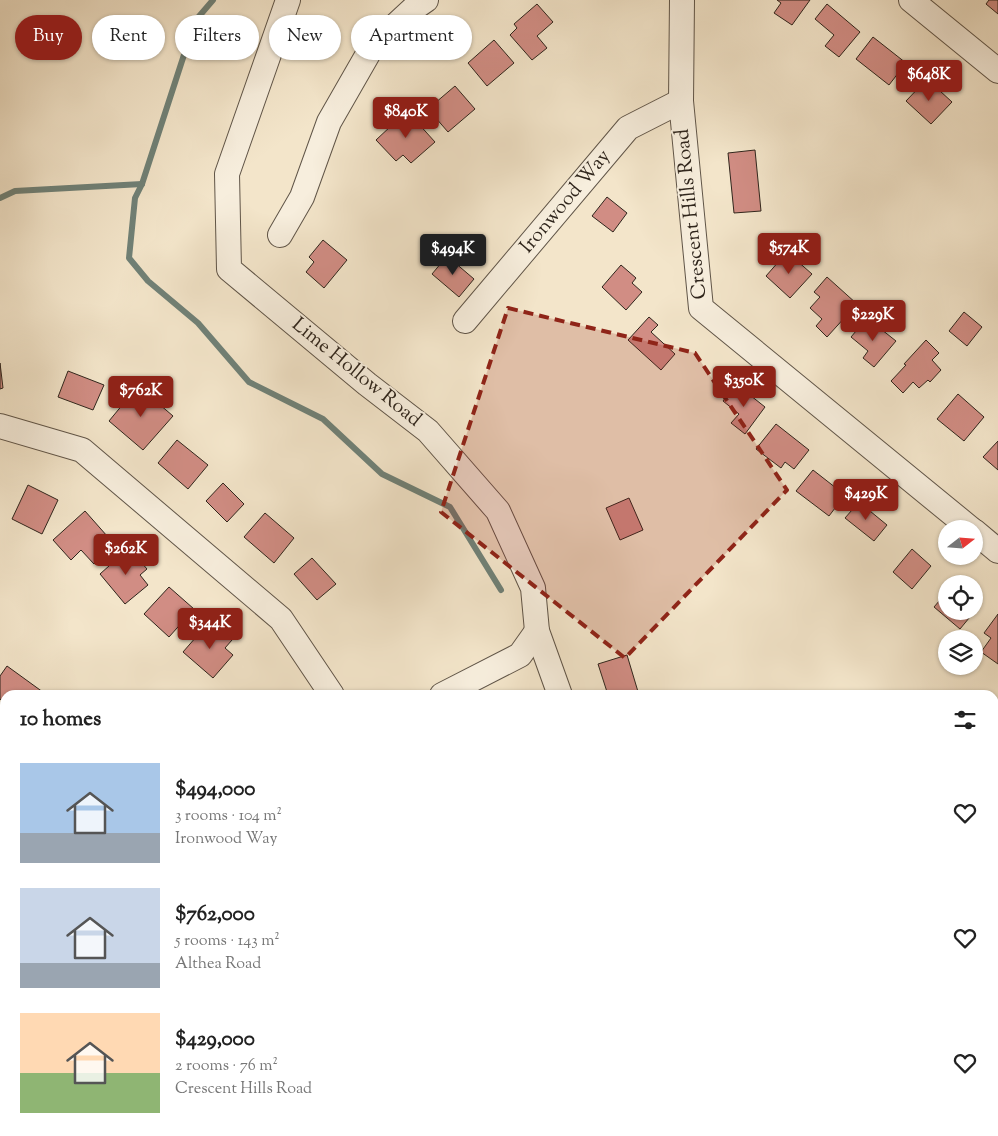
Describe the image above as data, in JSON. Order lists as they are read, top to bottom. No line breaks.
{"streets":{"street":["Ironwood Way","Crescent Hills Road","Lime Hollow Road"]},"crossings":[["Ironwood Way","Crescent Hills Road"]],"north":"right","page":{"chip":["Buy","Rent","Filters","New","Apartment"],"price":["$648K","$840K","$574K","$494K","$229K","$350K","$762K","$429K","$262K","$344K"],"heading":"10 homes","list":[{"name":"$494,000","note":"3 rooms · 104 m² · Ironwood Way"},{"name":"$762,000","note":"5 rooms · 143 m² · Althea Road"},{"name":"$429,000","note":"2 rooms · 76 m² · Crescent Hills Road"}]}}
